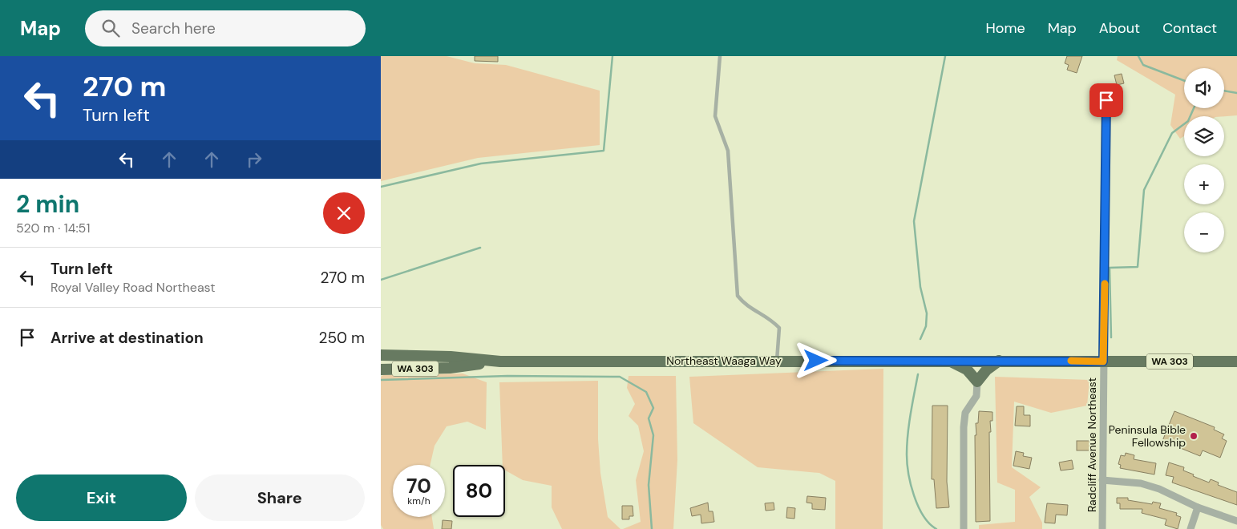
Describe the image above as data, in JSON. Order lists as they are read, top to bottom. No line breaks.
{"streets":{"highway":["Northeast Waaga Way","WA 303"],"street":["Radcliff Avenue Northeast"]},"crossings":[["Northeast Waaga Way","WA 303"],["Northeast Waaga Way","Radcliff Avenue Northeast"]],"places":["Peninsula Bible Fellowship"],"page":{"header":"Map","search":"Search here","nav":["Home","Map","About","Contact"],"turn":["270 m","Turn left"],"map_buttons":["+","−"],"heading":["2 min","520 m · 14:51"],"list":[{"name":"Turn left","note":"Royal Valley Road Northeast","value":"270 m"},{"name":"Arrive at destination","value":"250 m"}],"speed":"70 km/h","limit":"80","buttons":["Exit","Share"]}}
